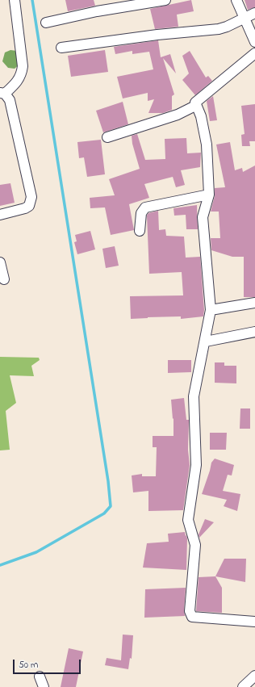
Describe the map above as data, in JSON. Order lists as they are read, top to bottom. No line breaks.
{"scale_bar":"50 m"}
